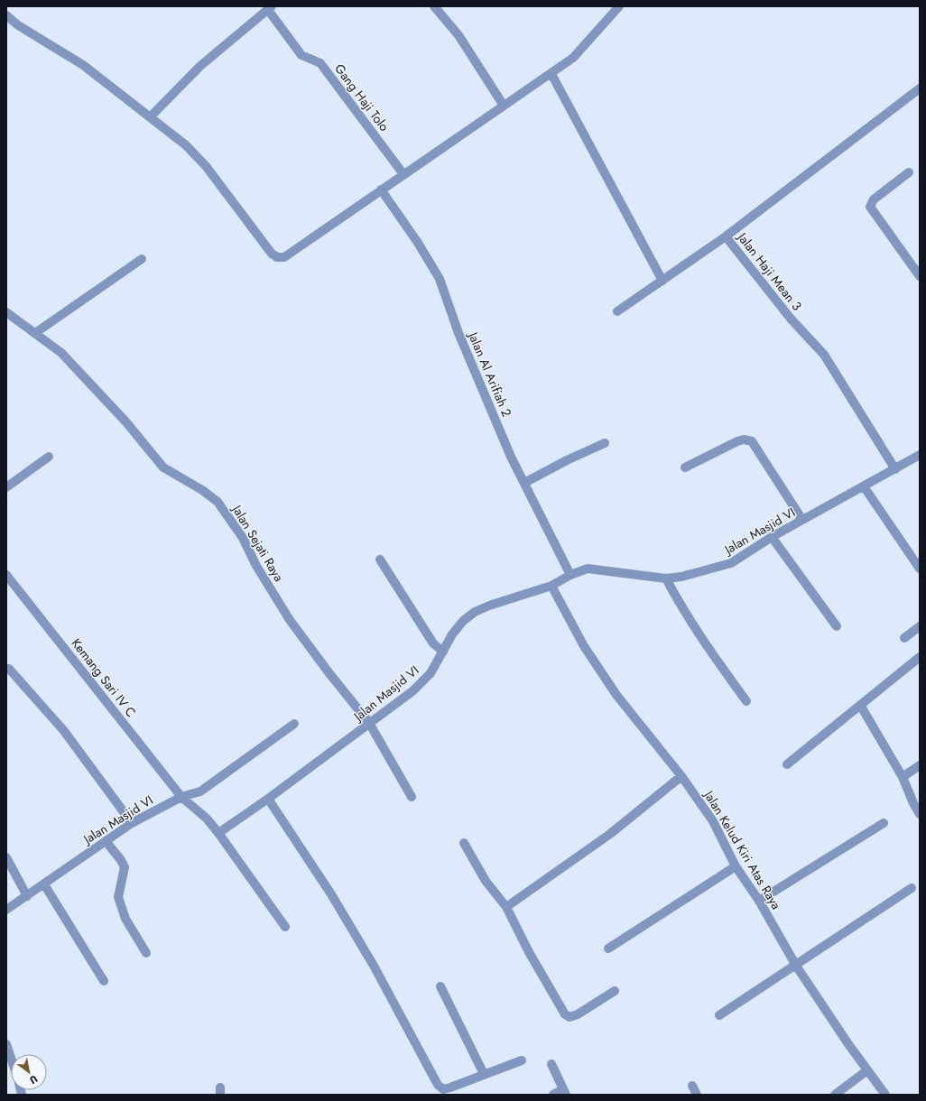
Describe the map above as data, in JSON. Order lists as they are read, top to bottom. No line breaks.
{"streets":{"street":["Gang Haji Tolo","Jalan Haji Mean 3","Jalan Al Arifiah 2","Jalan Masjid VI","Jalan Sejati Raya","Kemang Sari IV C","Jalan Kelud Kiri Atas Raya"]},"crossings":[["Jalan Haji Mean 3","Jalan Masjid VI"],["Jalan Al Arifiah 2","Jalan Masjid VI"],["Jalan Masjid VI","Jalan Sejati Raya"],["Jalan Masjid VI","Kemang Sari IV C"],["Jalan Masjid VI","Jalan Kelud Kiri Atas Raya"]],"north":"bottom right"}
